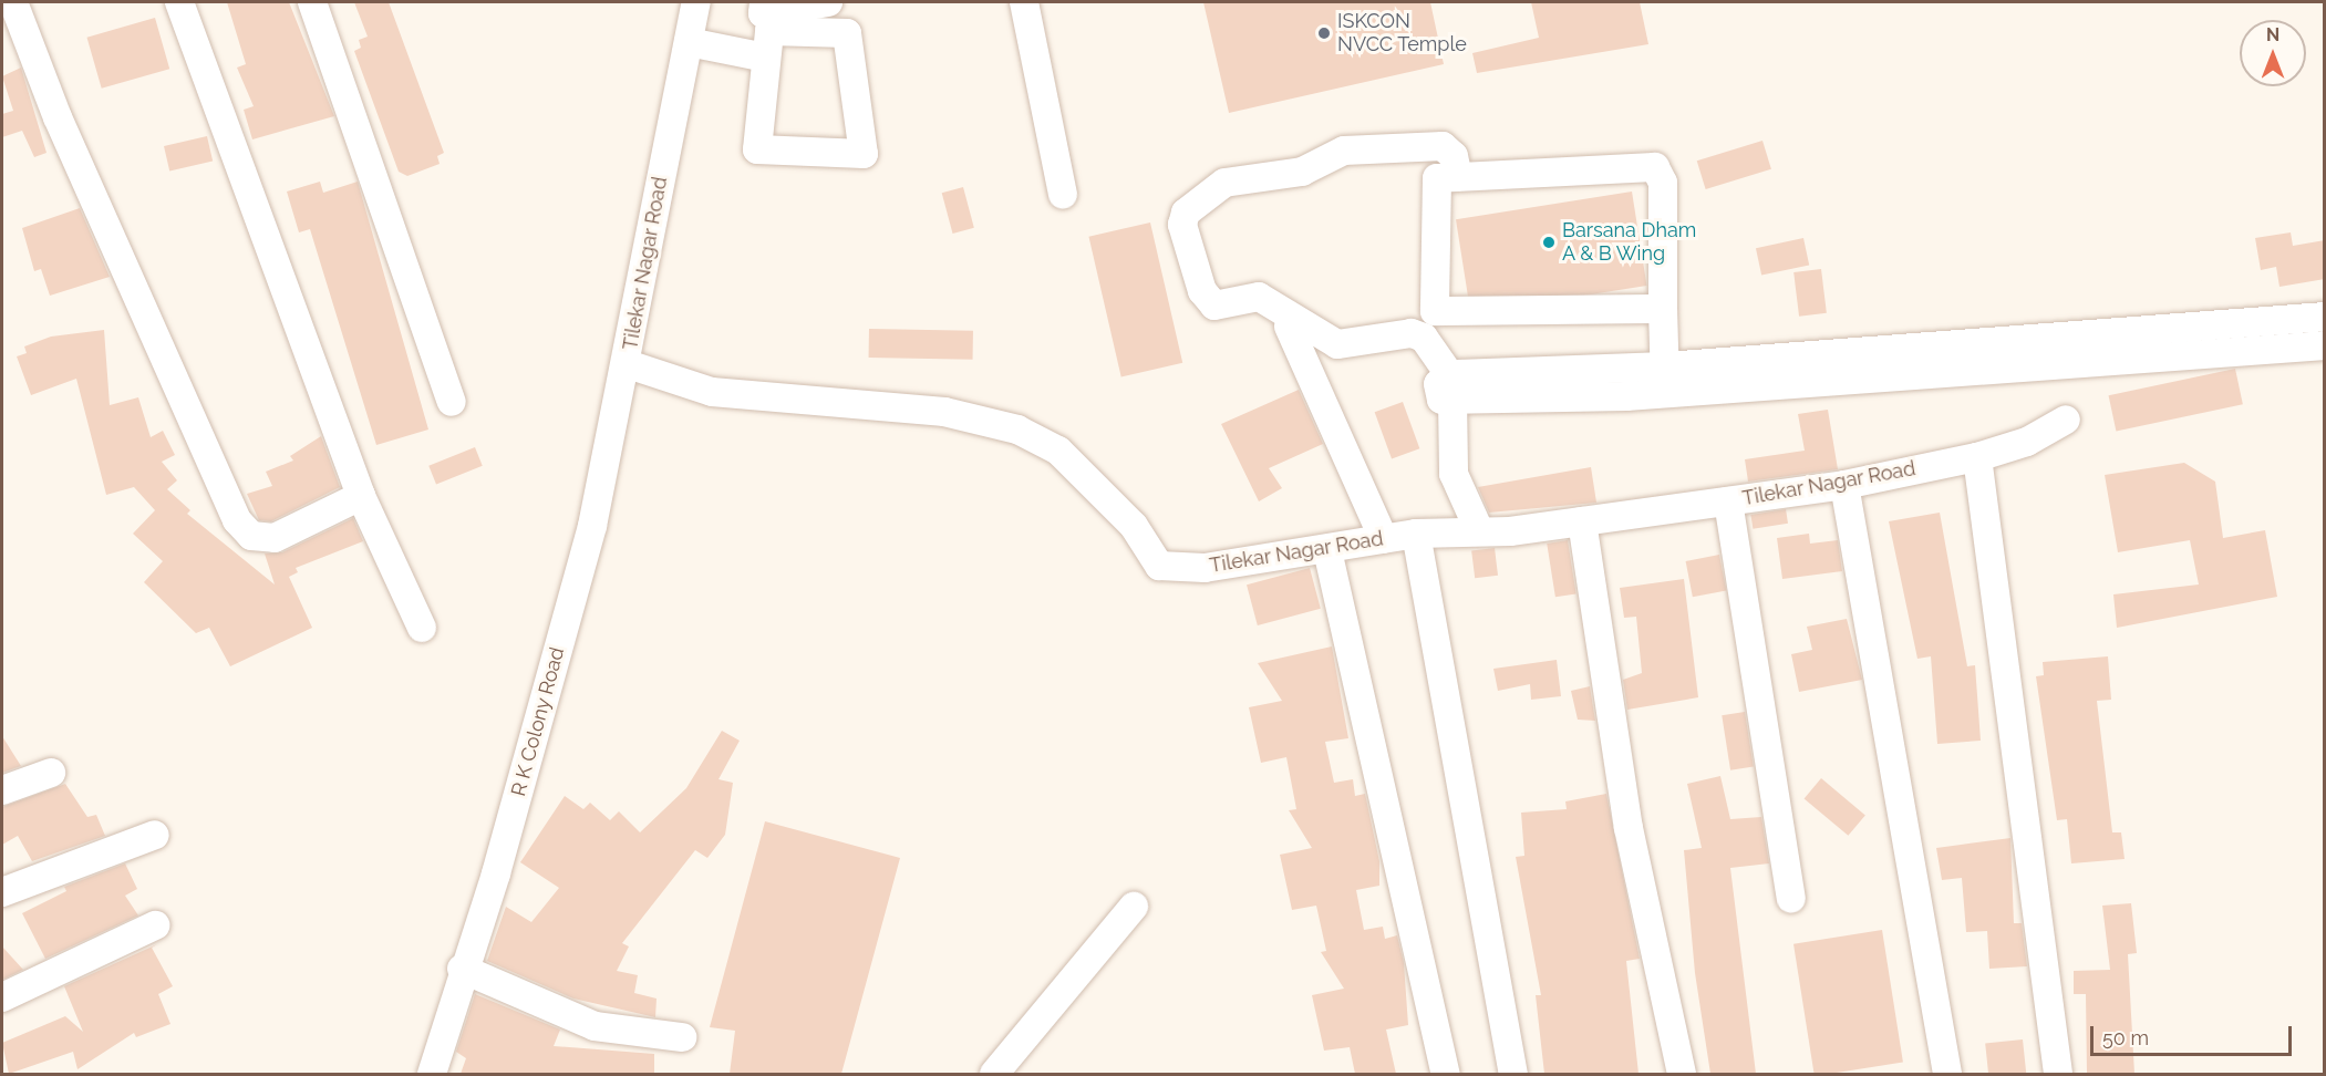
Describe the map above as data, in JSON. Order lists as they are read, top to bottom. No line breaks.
{"streets":{"street":["Tilekar Nagar Road","R K Colony Road"]},"crossings":[["Tilekar Nagar Road","R K Colony Road"]],"places":["ISKCON NVCC Temple","Barsana Dham A & B Wing"],"scale_bar":"50 m","north":"top"}
